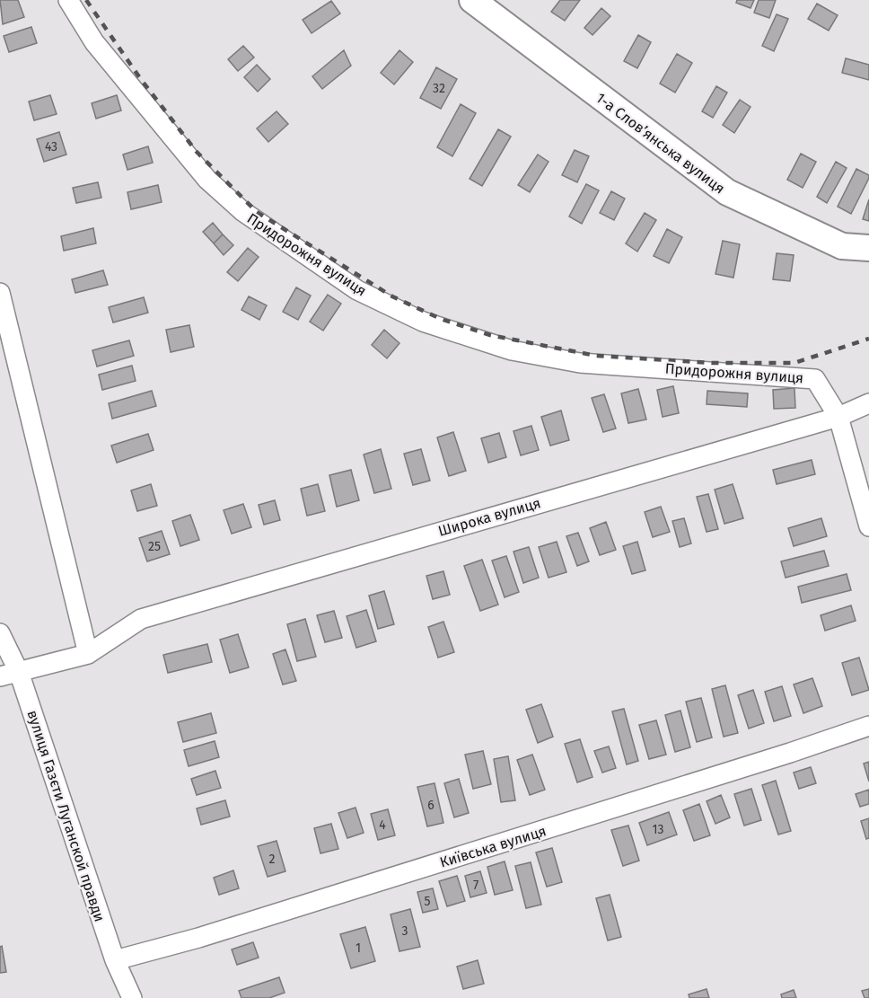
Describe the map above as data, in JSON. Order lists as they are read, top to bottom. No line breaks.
{"streets":{"street":["1-а Слов’янська вулиця","Придорожня вулиця","Широка вулиця","вулиця Газєти Луганской правди","Київська вулиця"]},"crossings":[["Придорожня вулиця","Широка вулиця"],["Широка вулиця","вулиця Газєти Луганской правди"],["вулиця Газєти Луганской правди","Київська вулиця"]],"house_numbers":["32","43","25","6","4","13","2","7","5","3","1"]}
